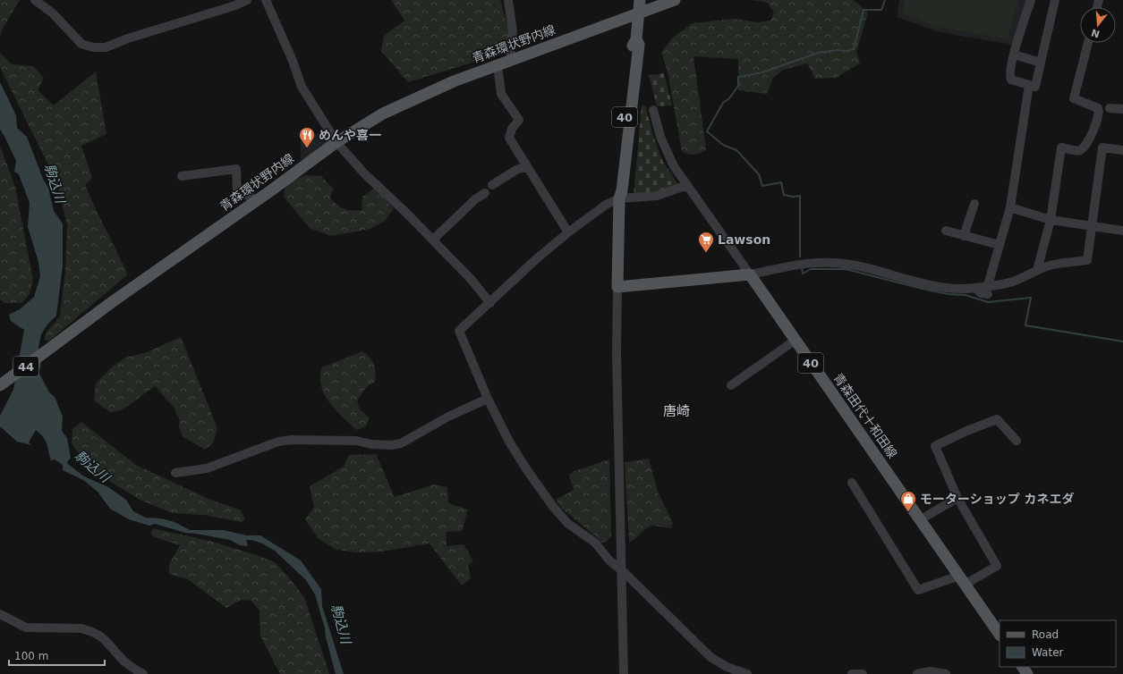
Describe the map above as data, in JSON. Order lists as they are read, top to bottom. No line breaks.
{"streets":{"main road":["青森環状野内線","40","44","青森田代十和田線"]},"crossings":[["青森環状野内線","40"]],"districts":["唐崎"],"water":["駒込川"],"places":{"restaurant":["めんや喜一"],"supermarket":["Lawson"],"shop":["モーターショップ カネエダ"]},"legend":["Road","Water"],"scale_bar":"100 m","north":"bottom"}
